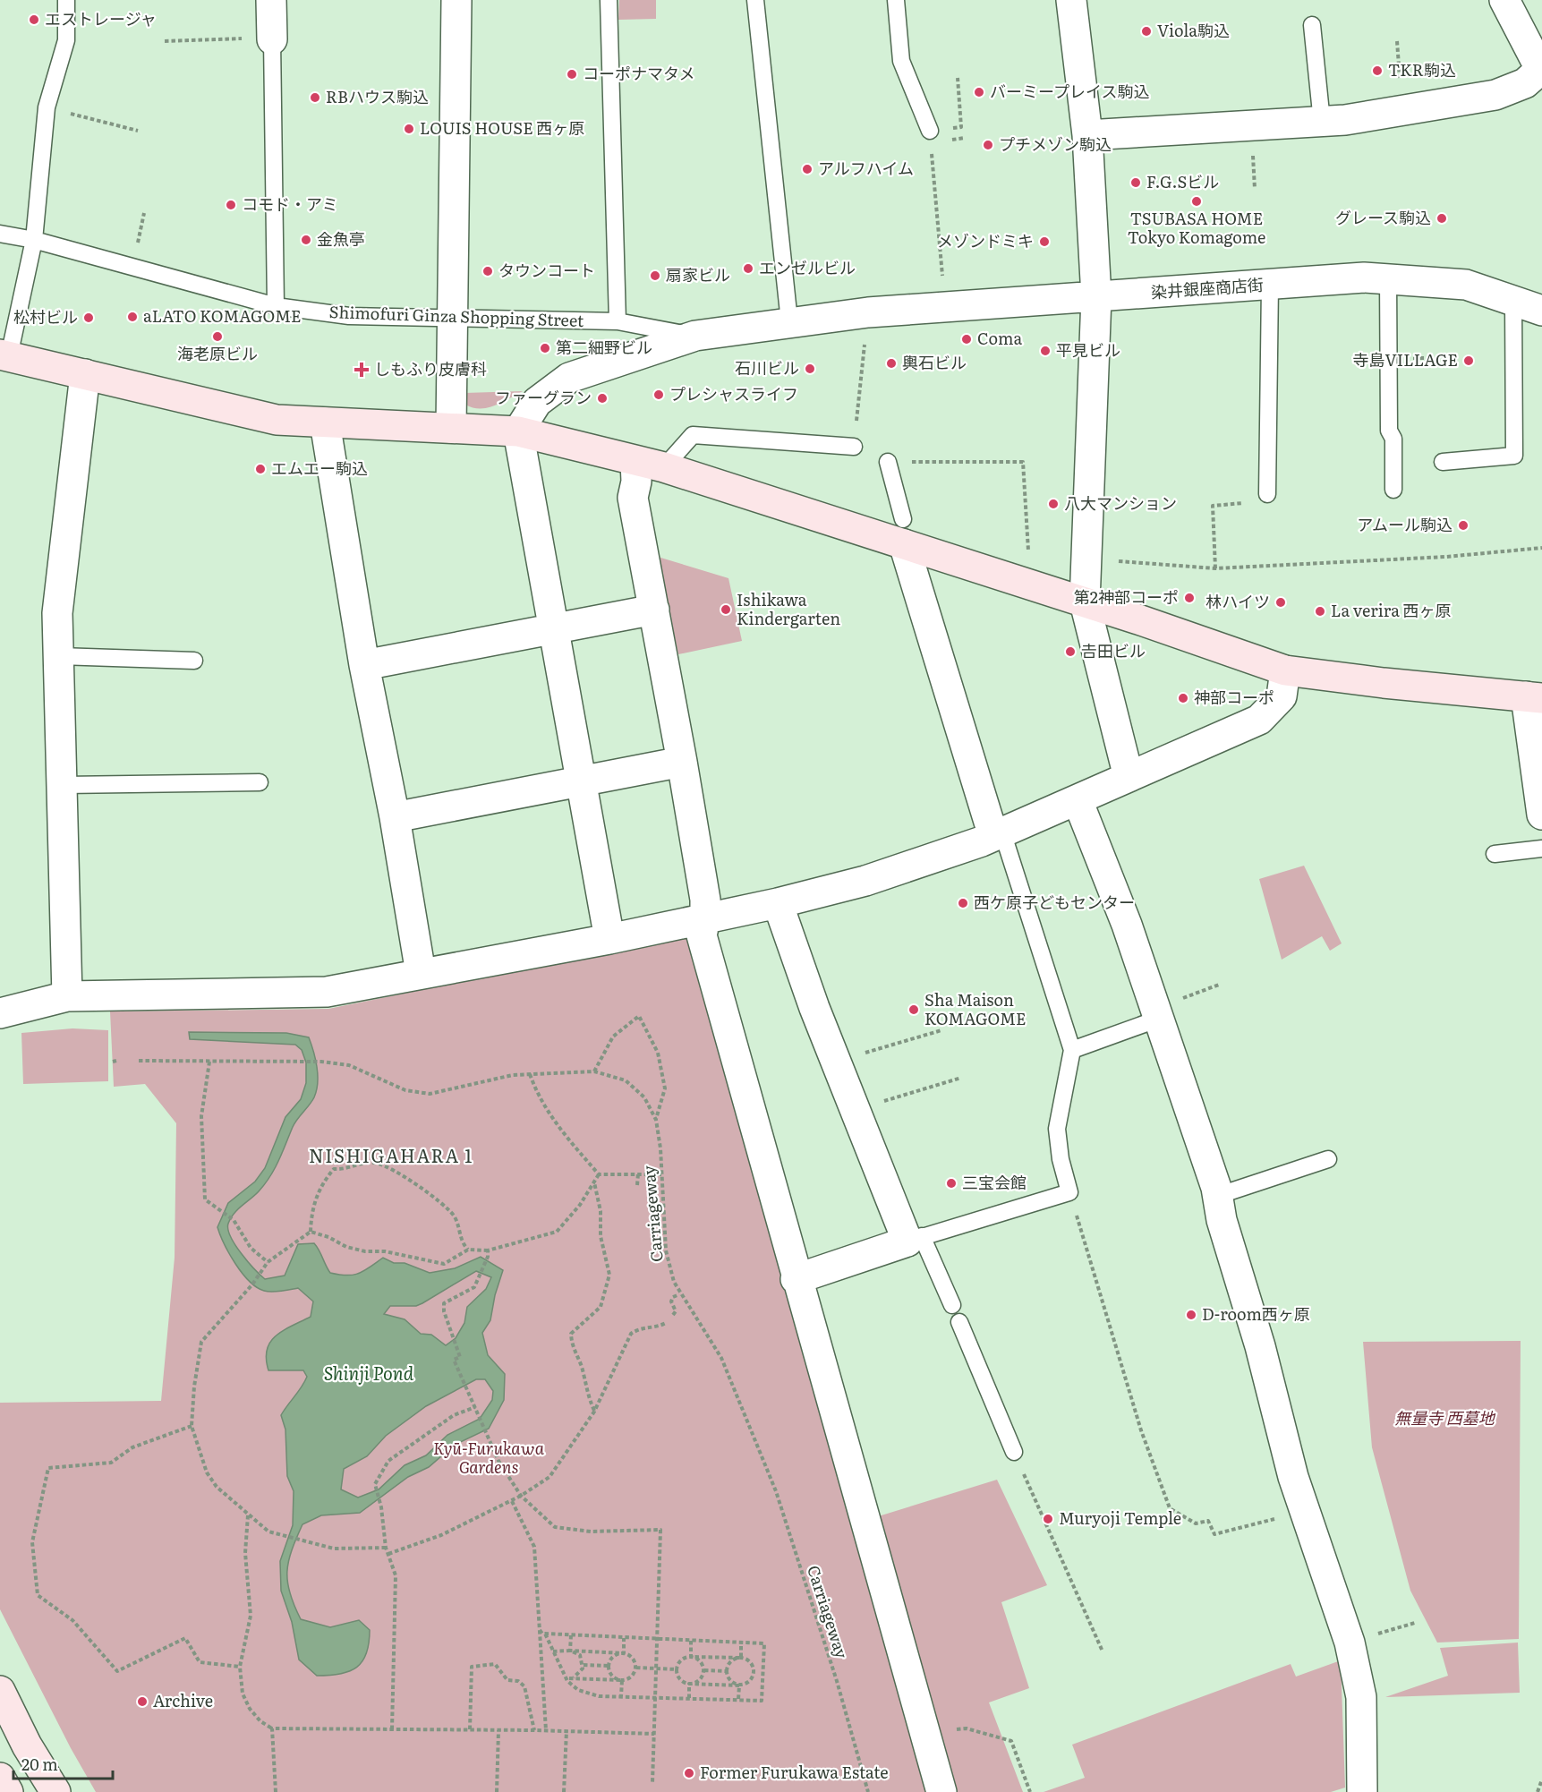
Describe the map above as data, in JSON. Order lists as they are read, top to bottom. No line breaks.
{"streets":{"street":["染井銀座商店街"],"lane":["Shimofuri Ginza Shopping Street"],"path":["Carriageway"]},"crossings":[["染井銀座商店街","Shimofuri Ginza Shopping Street"]],"districts":["NISHIGAHARA 1"],"water":["Shinji Pond"],"parks":["無量寺 西墓地","Kyū-Furukawa Gardens"],"places":{"other":["エストレージャ","Viola駒込","TKR駒込","コーポナマタメ","バーミープレイス駒込","RBハウス駒込","LOUIS HOUSE 西ヶ原","プチメゾン駒込","アルフハイム","F.G.Sビル","TSUBASA HOME Tokyo Komagome","コモド・アミ","グレース駒込","金魚亭","メゾンドミキ","エンゼルビル","タウンコート","扇家ビル","aLATO KOMAGOME","松村ビル","海老原ビル","Coma","第二細野ビル","平見ビル","寺島VILLAGE","輿石ビル","石川ビル","プレシャスライフ","ファーグラン","エムエー駒込","八大マンション","アムール駒込","第2神部コーポ","林ハイツ","Ishikawa Kindergarten","La verira 西ヶ原","𠮷田ビル","神部コーポ","西ケ原子どもセンター","Sha Maison KOMAGOME","三宝会館","D-room西ヶ原","Muryoji Temple","Archive","Former Furukawa Estate"],"health":["しもふり皮膚科"]},"scale_bar":"20 m"}
